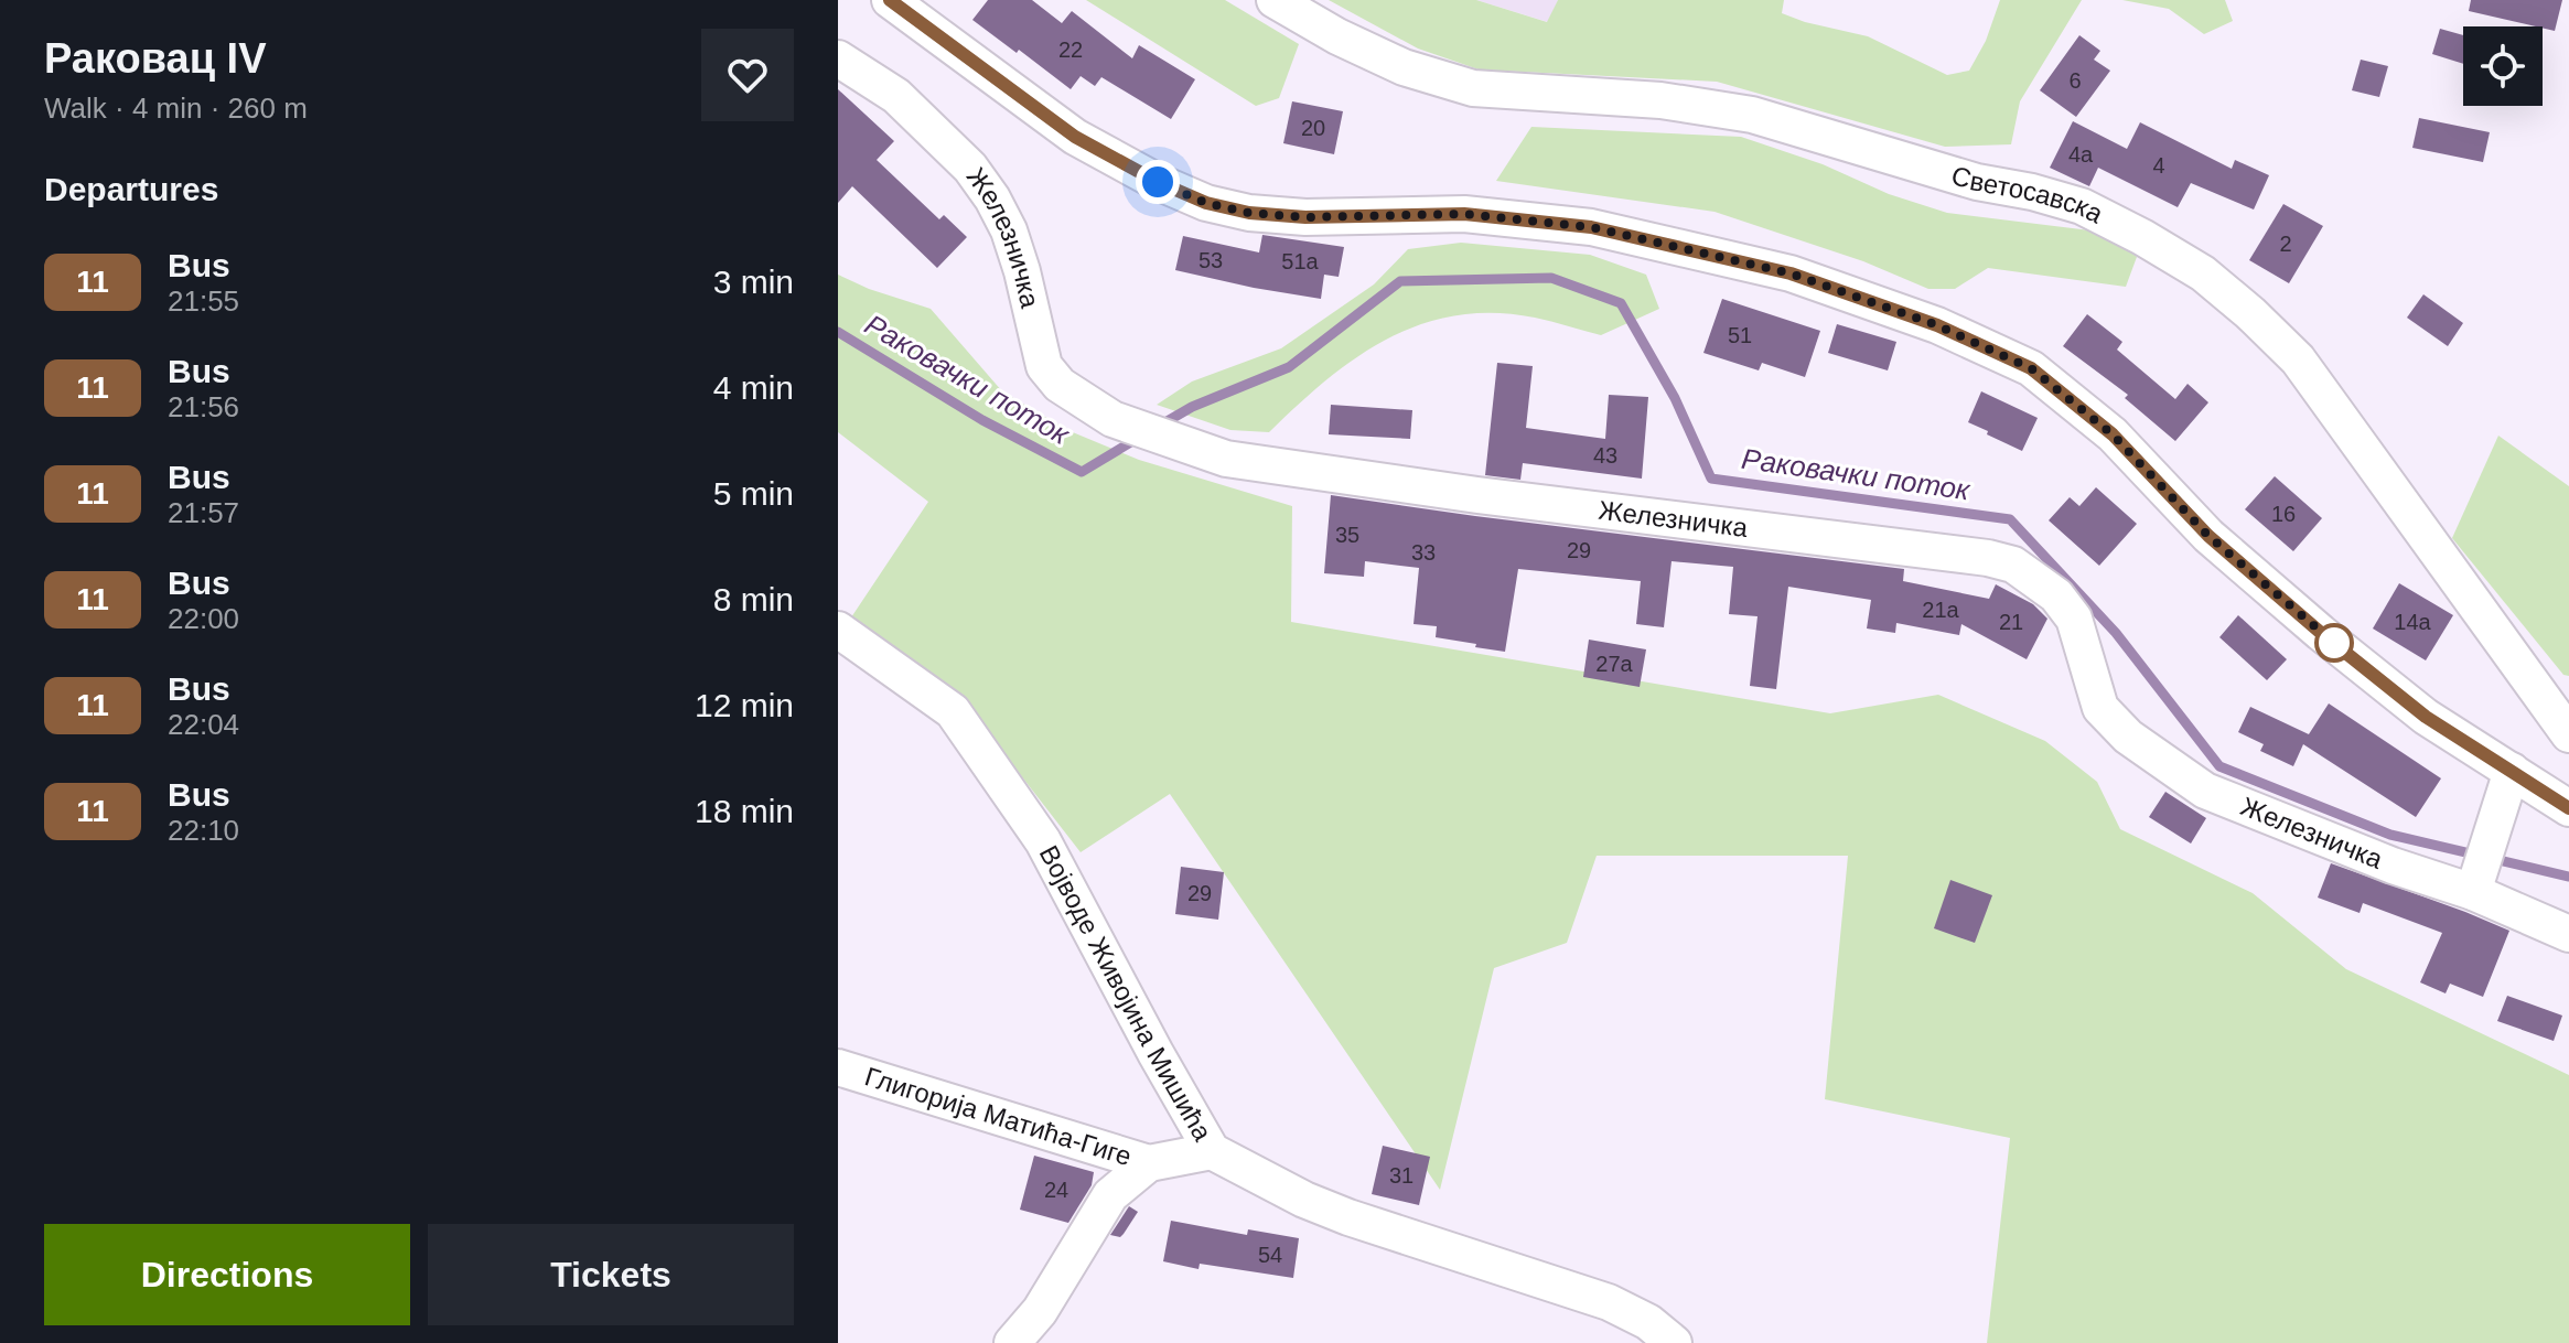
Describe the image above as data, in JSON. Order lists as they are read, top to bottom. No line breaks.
{"streets":{"street":["Светосавска","Железничка","Војводе Живојина Мишића","Глигорија Матића-Гиге"]},"crossings":[["Војводе Живојина Мишића","Глигорија Матића-Гиге"]],"water":["Раковачки поток"],"lines":["bus line 11"],"house_numbers":["22","6","20","4a","4","2","53","51a","51","43","16","35","29","33","21a","21","14a","27a","29","31","24","54"],"page":{"heading":[["Раковац IV","Walk · 4 min · 260 m"],"Departures"],"list":[{"mark":"11","name":"Bus","note":"21:55","value":"3 min"},{"mark":"11","name":"Bus","note":"21:56","value":"4 min"},{"mark":"11","name":"Bus","note":"21:57","value":"5 min"},{"mark":"11","name":"Bus","note":"22:00","value":"8 min"},{"mark":"11","name":"Bus","note":"22:04","value":"12 min"},{"mark":"11","name":"Bus","note":"22:10","value":"18 min"}],"buttons":["Directions","Tickets"]}}
